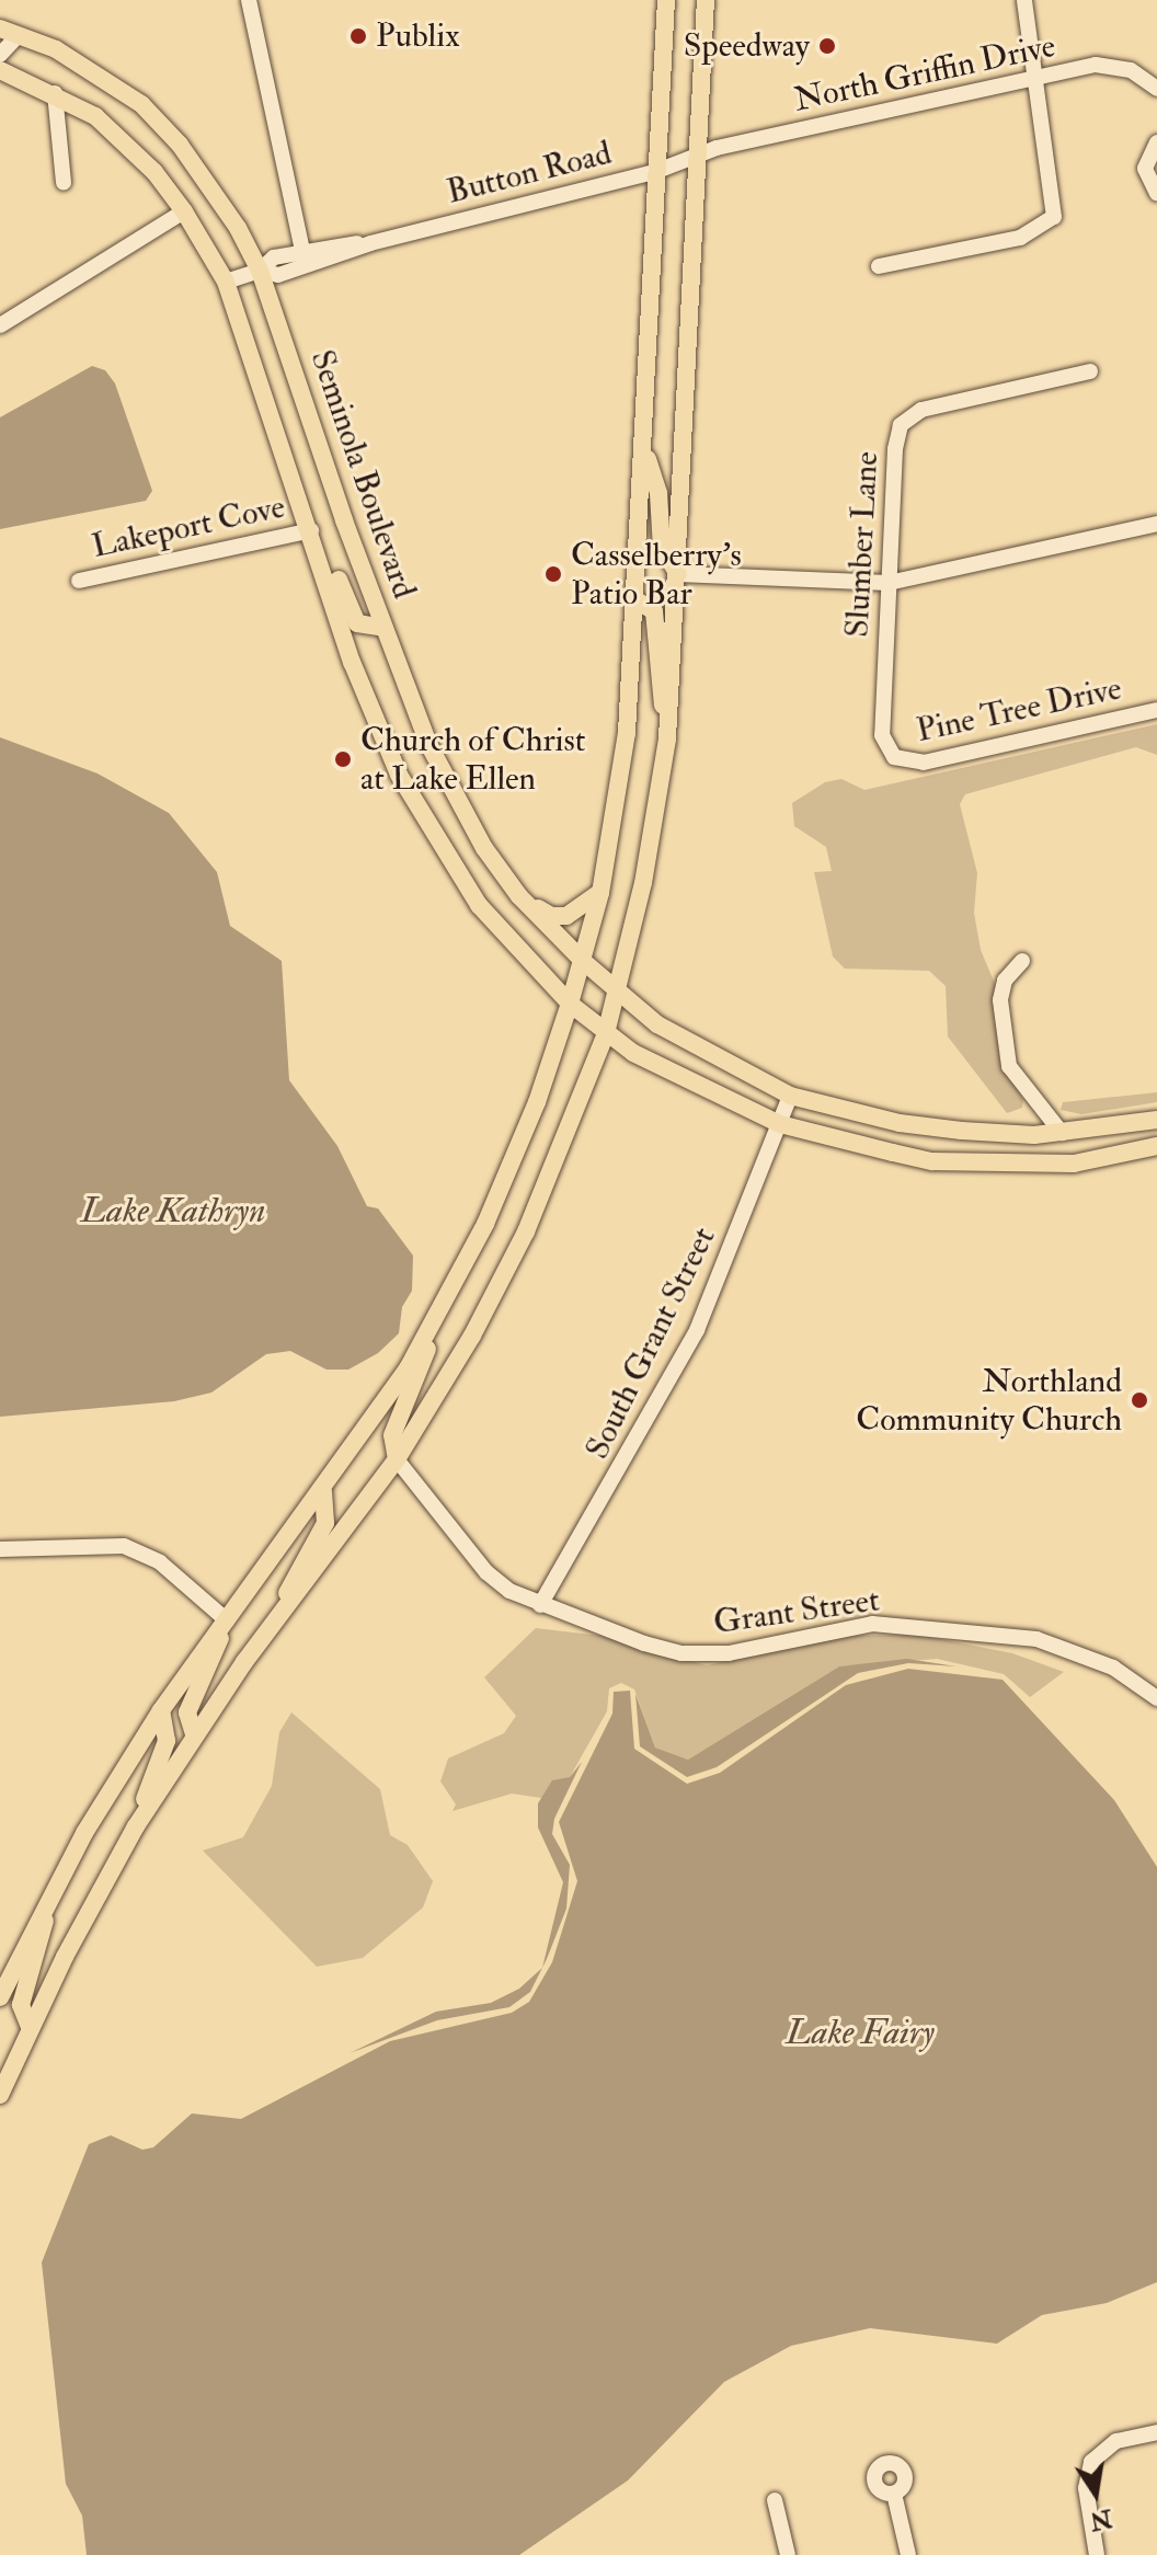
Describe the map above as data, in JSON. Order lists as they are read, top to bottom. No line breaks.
{"streets":{"main road":["Seminola Boulevard"],"street":["North Griffin Drive","Button Road","Lakeport Cove","Slumber Lane","Pine Tree Drive","South Grant Street","Grant Street"]},"crossings":[["North Griffin Drive","Button Road"],["Button Road","Seminola Boulevard"],["Seminola Boulevard","Lakeport Cove"],["Seminola Boulevard","South Grant Street"],["Slumber Lane","Pine Tree Drive"],["South Grant Street","Grant Street"]],"water":["Lake Kathryn","Lake Fairy"],"places":["Publix","Speedway","Casselberry's Patio Bar","Church of Christ at Lake Ellen","Northland Community Church"],"north":"bottom"}
